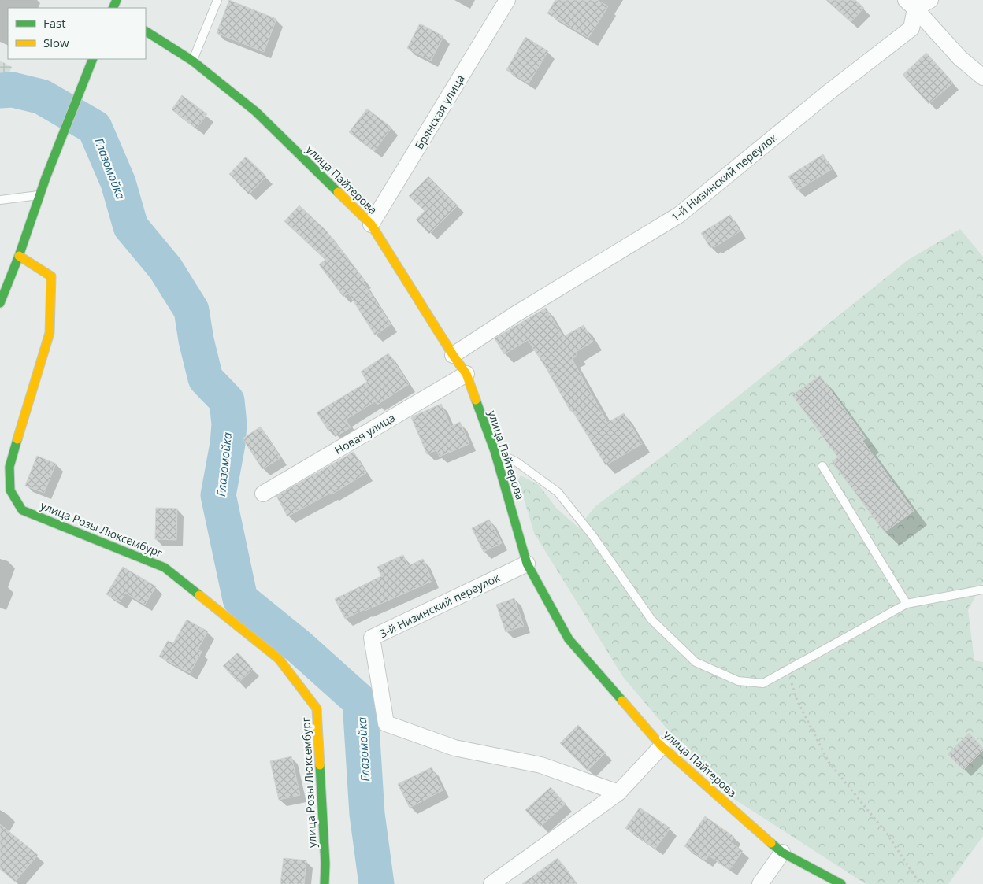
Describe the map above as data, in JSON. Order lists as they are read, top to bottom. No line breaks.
{"streets":{"main road":["улица Пайтерова","улица Розы Люксембург"],"street":["Брянская улица","1-й Низинский переулок","Новая улица","3-й Низинский переулок"]},"crossings":[["Брянская улица","улица Пайтерова"],["1-й Низинский переулок","улица Пайтерова"],["улица Пайтерова","Новая улица"],["улица Пайтерова","3-й Низинский переулок"]],"water":["Глазомойка"],"legend":["Fast","Slow"]}
